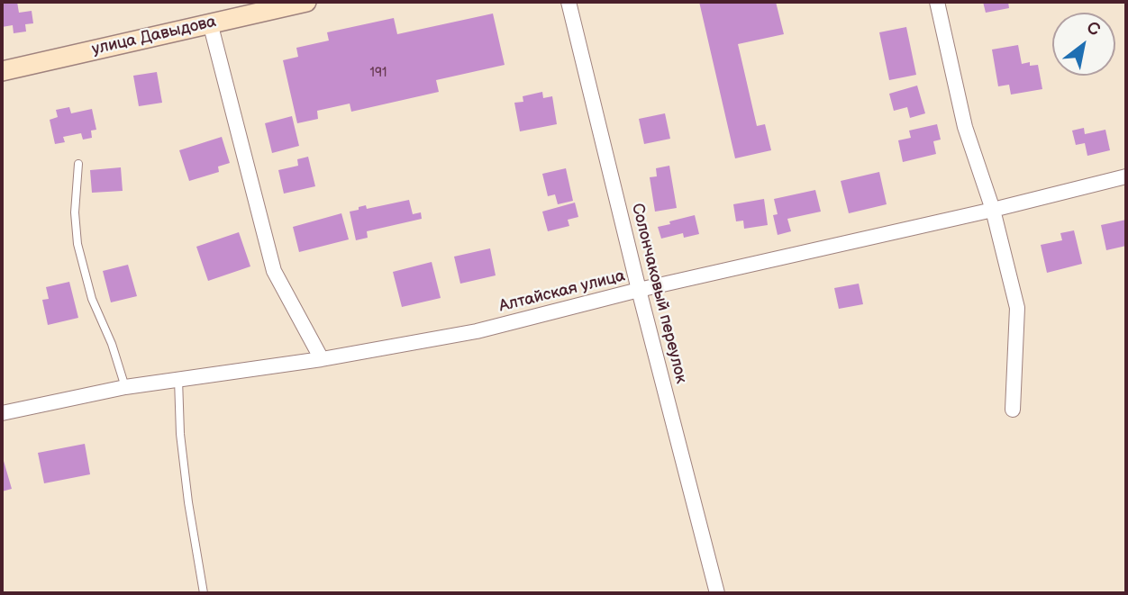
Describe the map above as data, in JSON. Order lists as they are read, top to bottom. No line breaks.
{"streets":{"main road":["улица Давыдова"],"street":["Алтайская улица","Солончаковый переулок"]},"crossings":[["Алтайская улица","Солончаковый переулок"]],"house_numbers":["191"],"north":"top right"}
